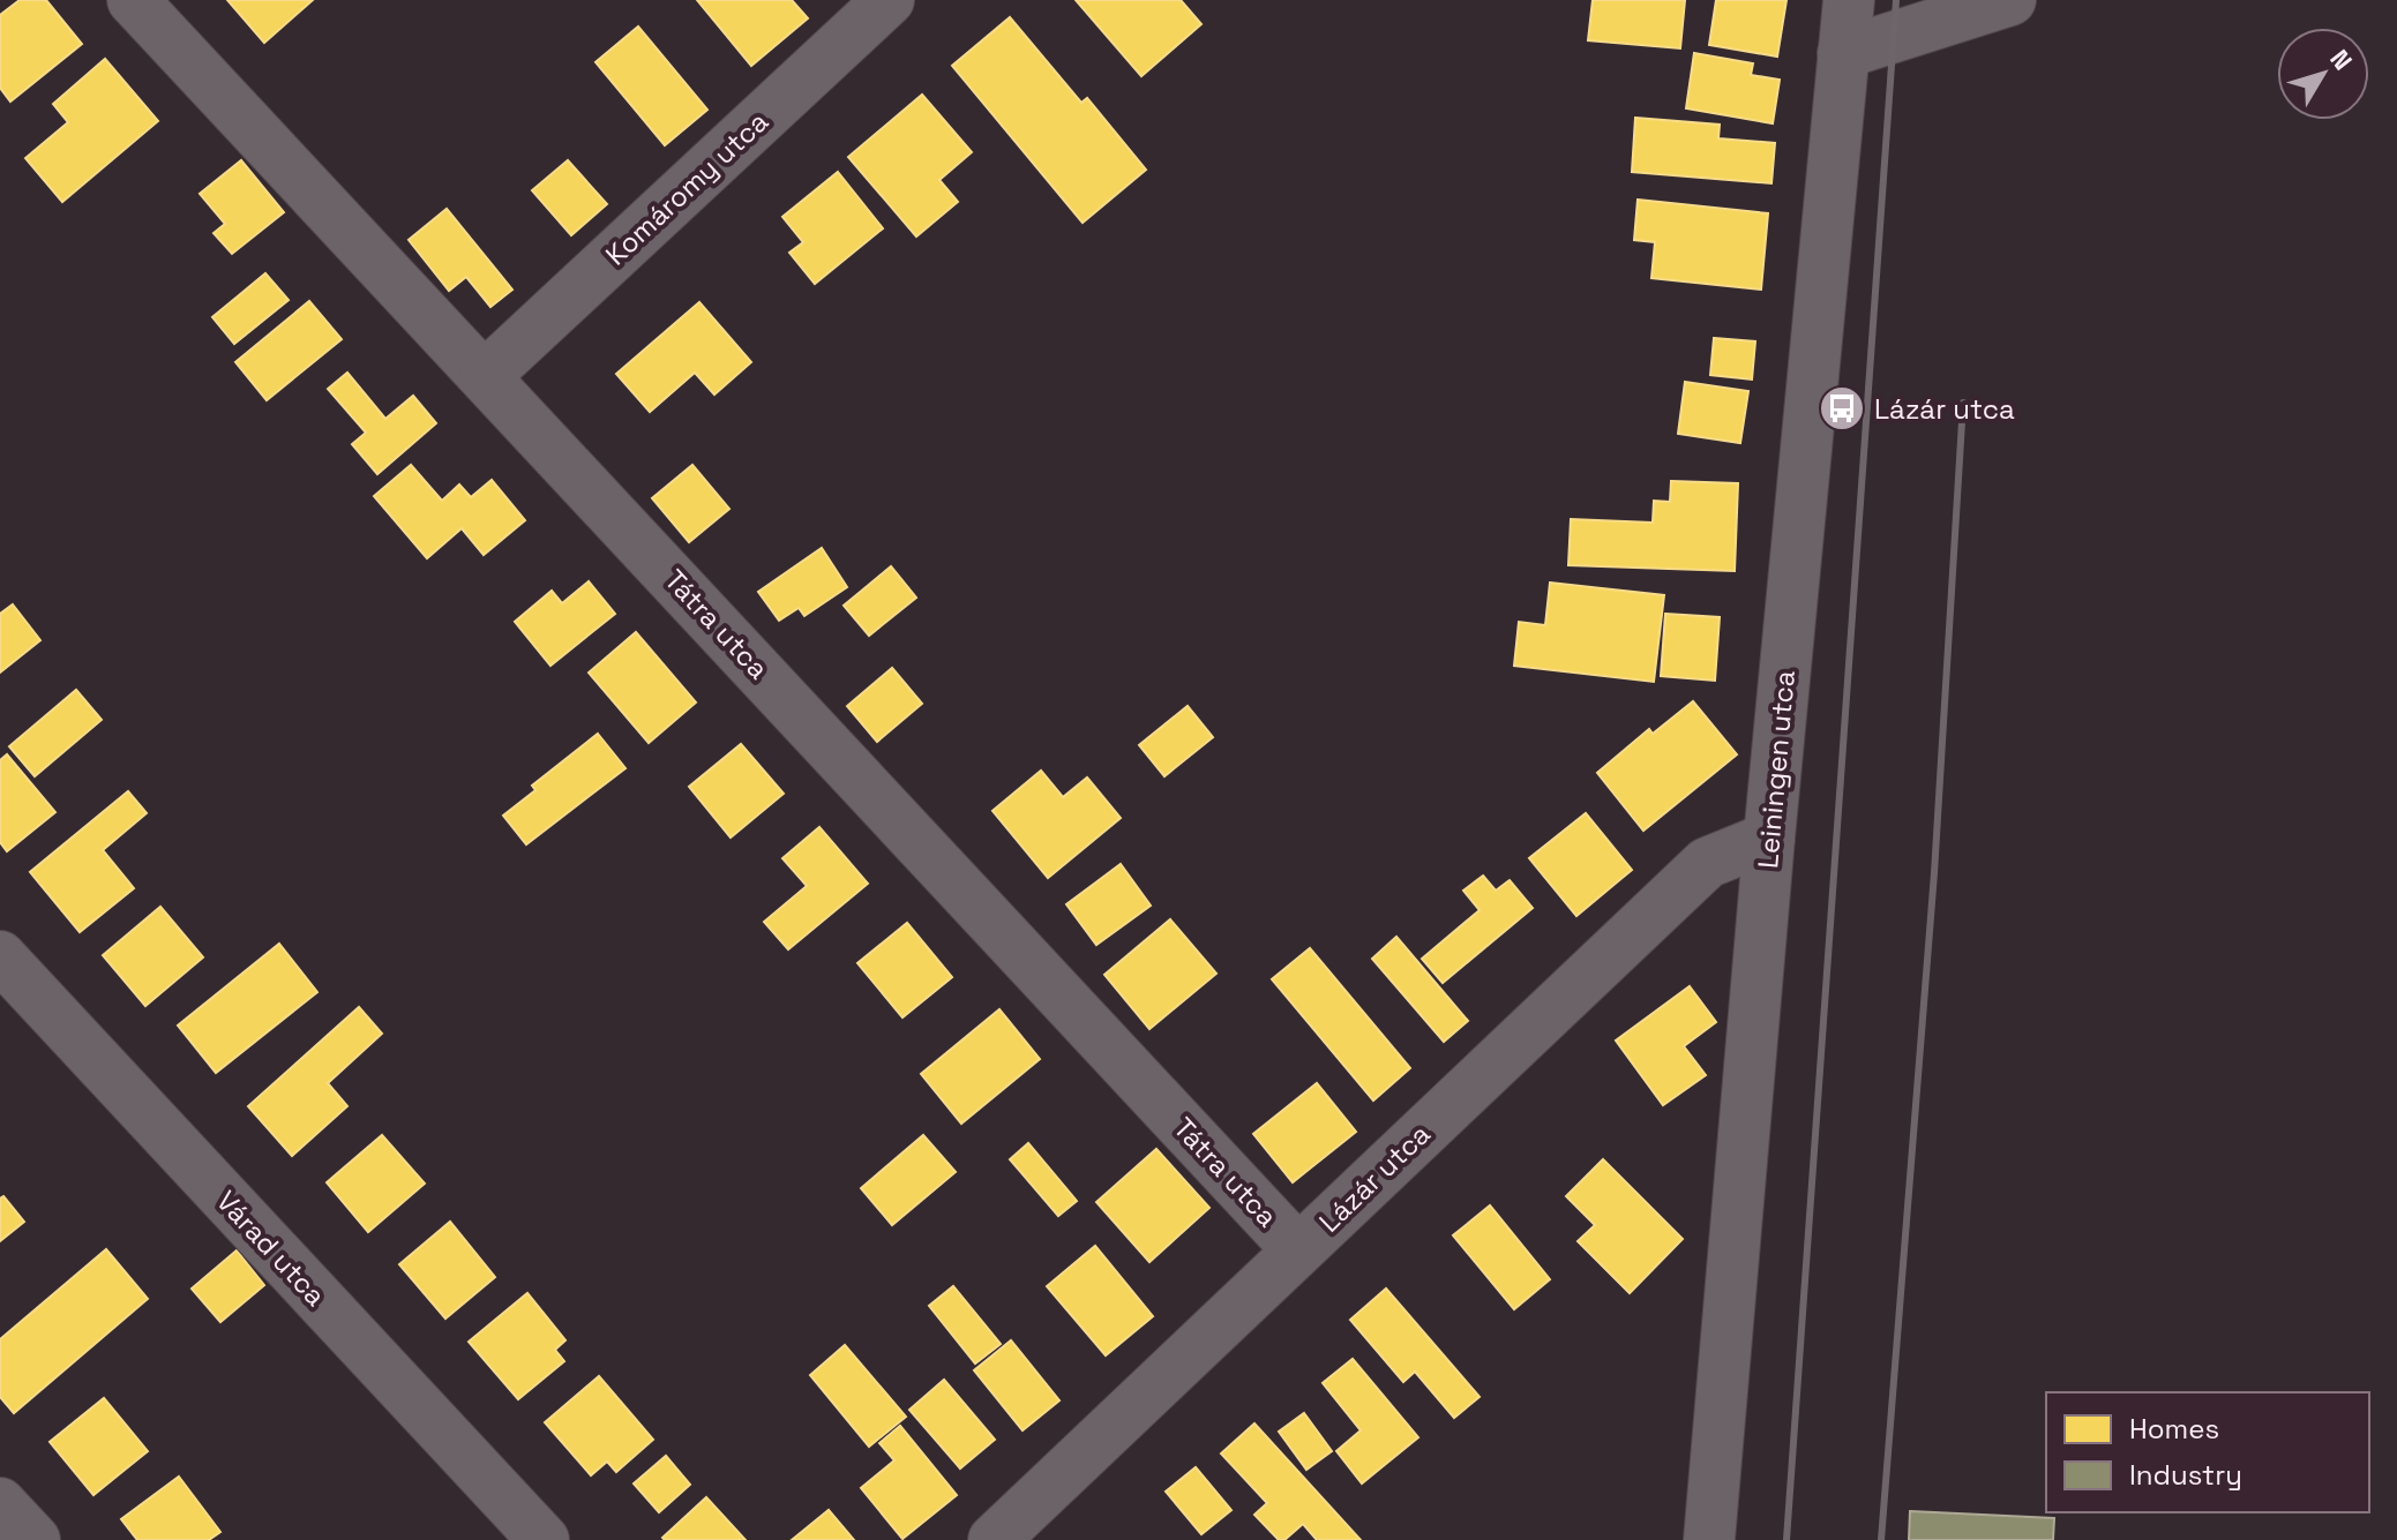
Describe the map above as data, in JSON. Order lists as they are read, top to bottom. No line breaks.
{"streets":{"street":["Komáromy utca","Tátra utca","Leiningen utca","Lázár utca","Várad utca"]},"crossings":[["Komáromy utca","Tátra utca"],["Tátra utca","Lázár utca"],["Leiningen utca","Lázár utca"]],"places":{"bus stop":["Lázár utca"]},"legend":["Homes","Industry"],"north":"top right"}
